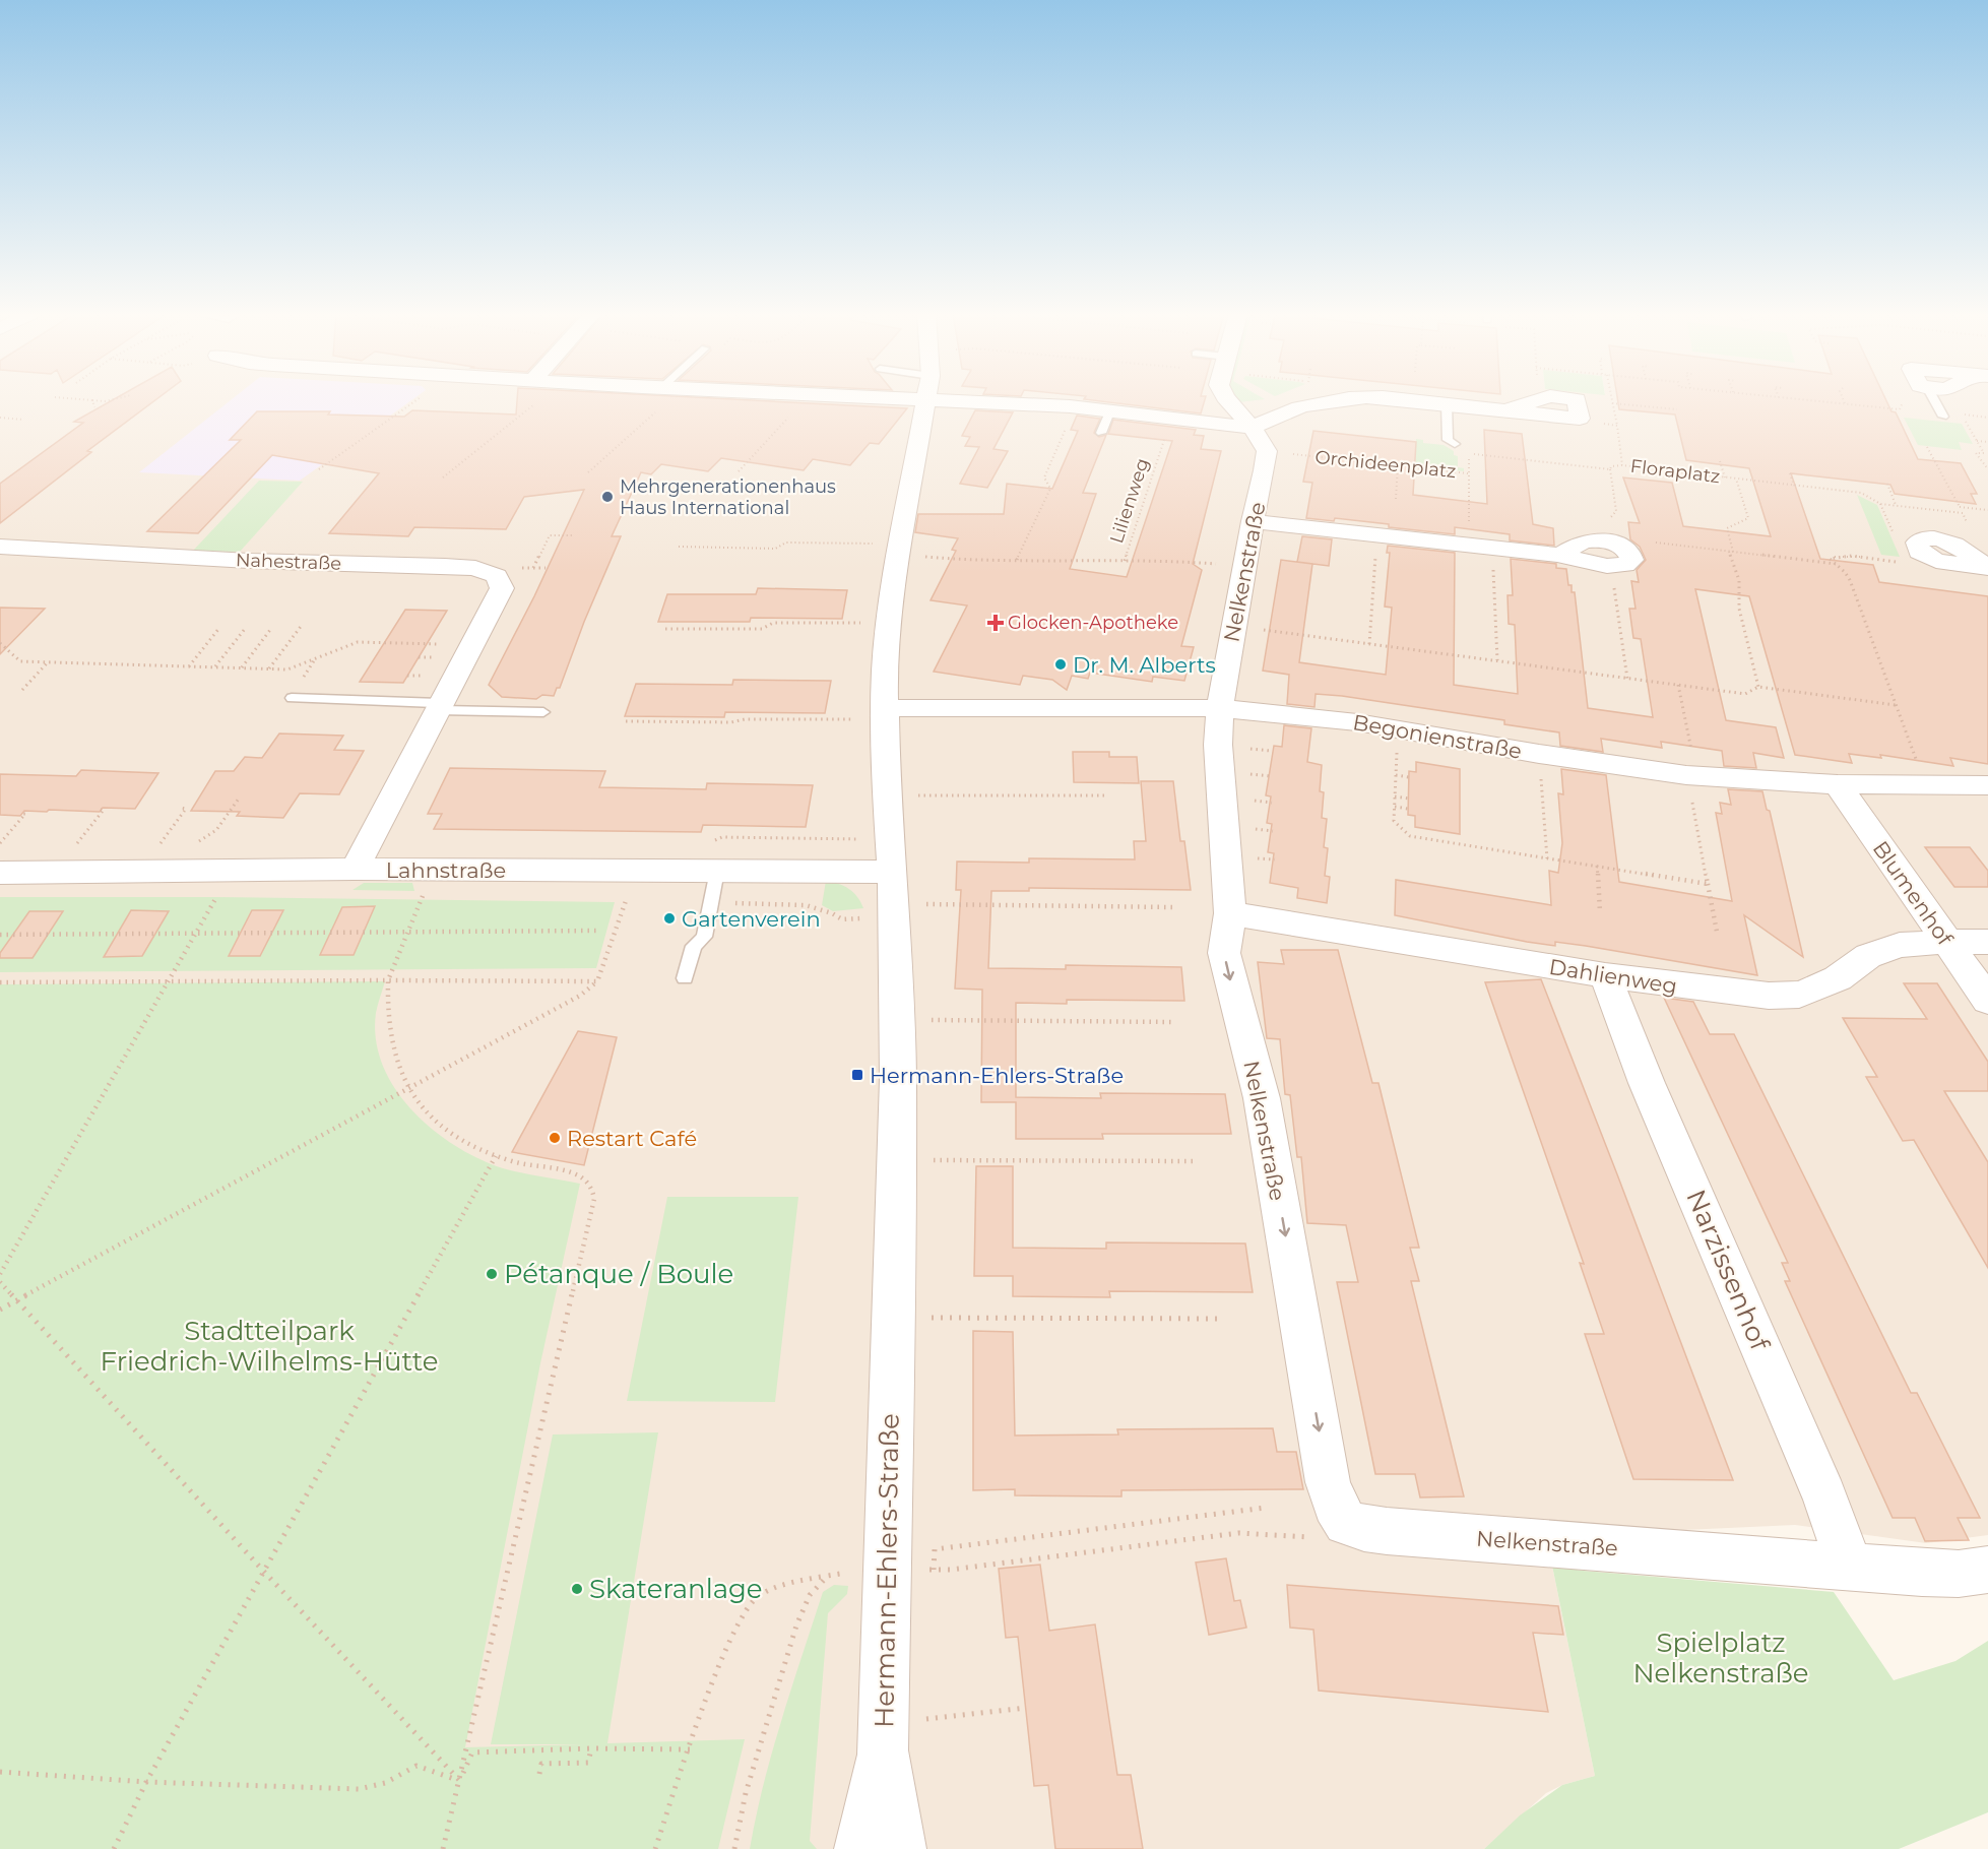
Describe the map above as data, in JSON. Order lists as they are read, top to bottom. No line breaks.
{"streets":{"street":["Nahestraße","Nelkenstraße","Begonienstraße","Lahnstraße","Blumenhof","Dahlienweg","Narzissenhof","Hermann-Ehlers-Straße"],"path":["Orchideenplatz","Floraplatz","Lilienweg"]},"crossings":[["Orchideenplatz","Floraplatz"],["Orchideenplatz","Nelkenstraße"],["Lilienweg","Nelkenstraße"],["Lilienweg","Hermann-Ehlers-Straße"],["Nahestraße","Lahnstraße"],["Nelkenstraße","Begonienstraße"],["Nelkenstraße","Dahlienweg"],["Nelkenstraße","Narzissenhof"],["Begonienstraße","Blumenhof"],["Begonienstraße","Hermann-Ehlers-Straße"],["Lahnstraße","Hermann-Ehlers-Straße"],["Blumenhof","Dahlienweg"],["Dahlienweg","Narzissenhof"]],"one_way":["Nelkenstraße"],"parks":["Stadtteilpark Friedrich-Wilhelms-Hütte","Spielplatz Nelkenstraße"],"places":{"other":["Mehrgenerationenhaus Haus International","Dr. M. Alberts","Gartenverein","Restart Café","Pétanque / Boule","Skateranlage"],"health":["Glocken-Apotheke"],"transit":["Hermann-Ehlers-Straße"]}}
